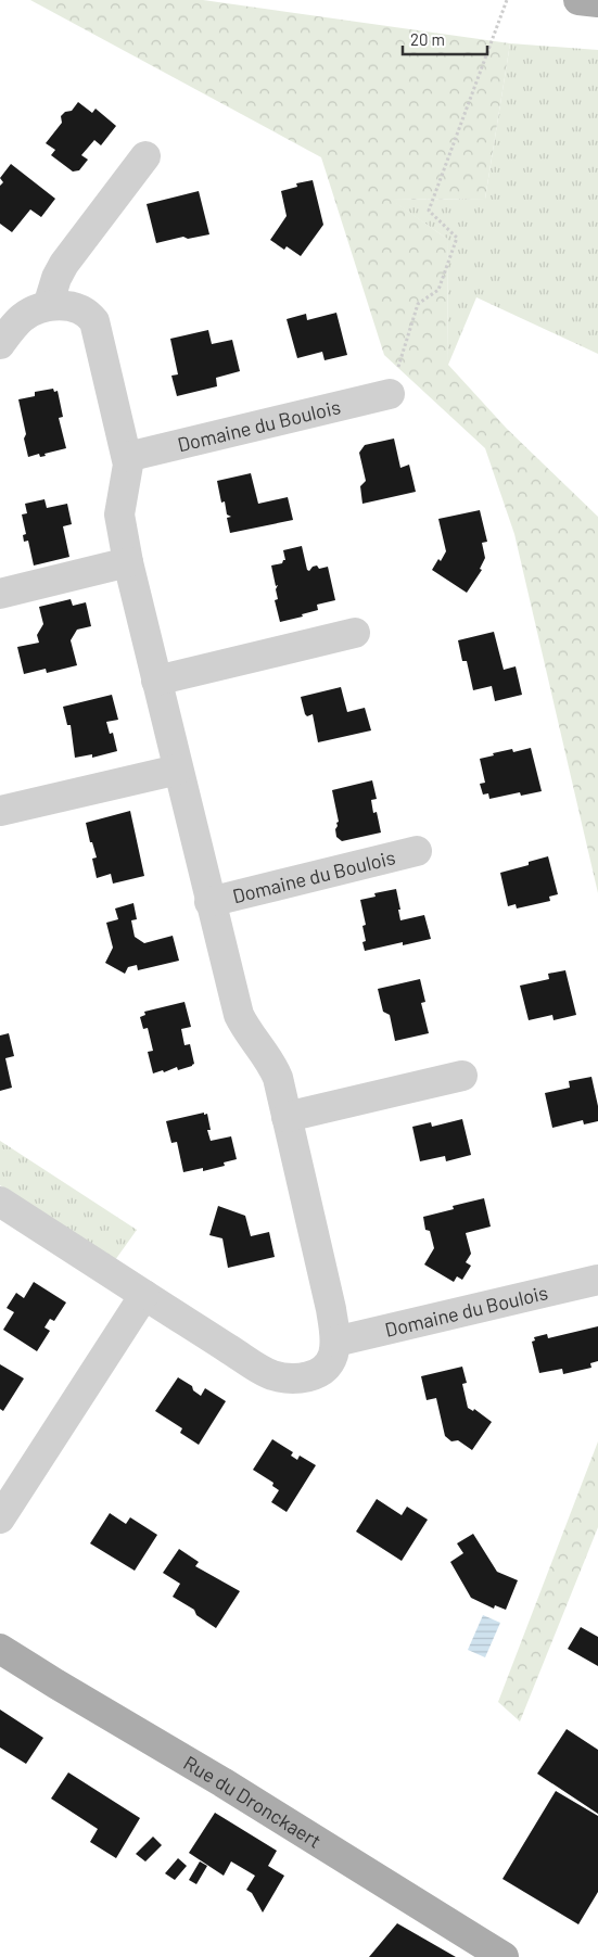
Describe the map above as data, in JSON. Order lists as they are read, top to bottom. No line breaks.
{"streets":{"main road":["Rue du Dronckaert"],"street":["Domaine du Boulois"]},"scale_bar":"20 m"}
